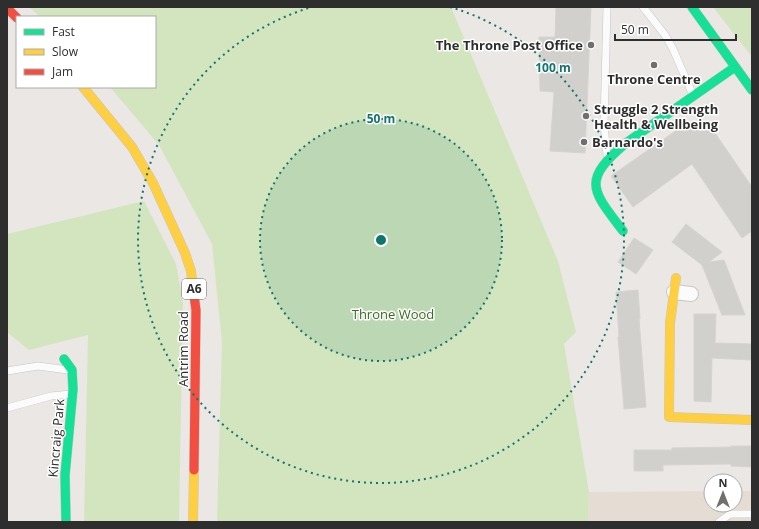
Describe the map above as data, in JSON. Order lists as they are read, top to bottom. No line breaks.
{"streets":{"street":["A6","Antrim Road","Kincraig Park"]},"parks":["Throne Wood"],"places":["The Throne Post Office","Throne Centre","Struggle 2 Strength Health & Wellbeing","Barnardo's"],"legend":["Fast","Slow","Jam"],"scale_bar":"50 m","north":"top","rings":["100 m","50 m"]}
